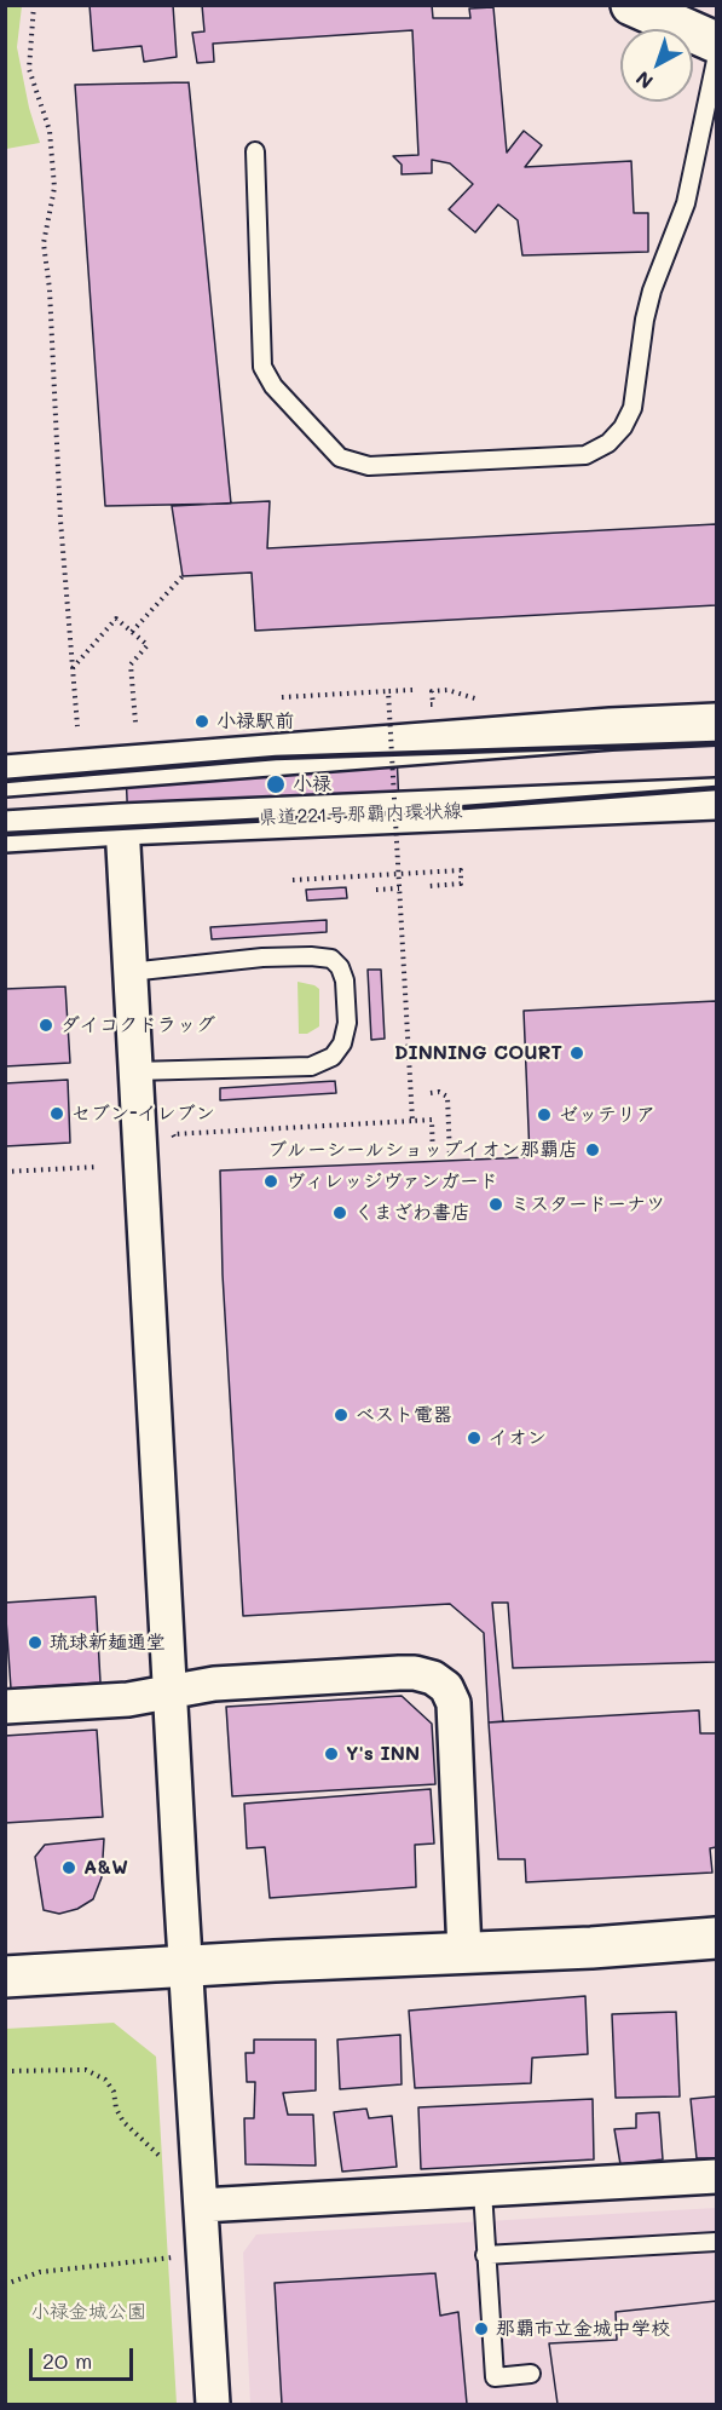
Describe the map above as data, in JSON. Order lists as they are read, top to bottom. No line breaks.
{"streets":{"main road":["県道221号那覇内環状線"]},"parks":["小禄金城公園"],"places":["小禄駅前","小禄","ダイコクドラッグ","DINNING COURT","セブン-イレブン","ゼッテリア","ブルーシールショップイオン那覇店","ヴィレッジヴァンガード","ミスタードーナツ","くまざわ書店","ベスト電器","イオン","琉球新麺通堂","Y's INN","A&W","那覇市立金城中学校"],"scale_bar":"20 m","north":"bottom left"}
